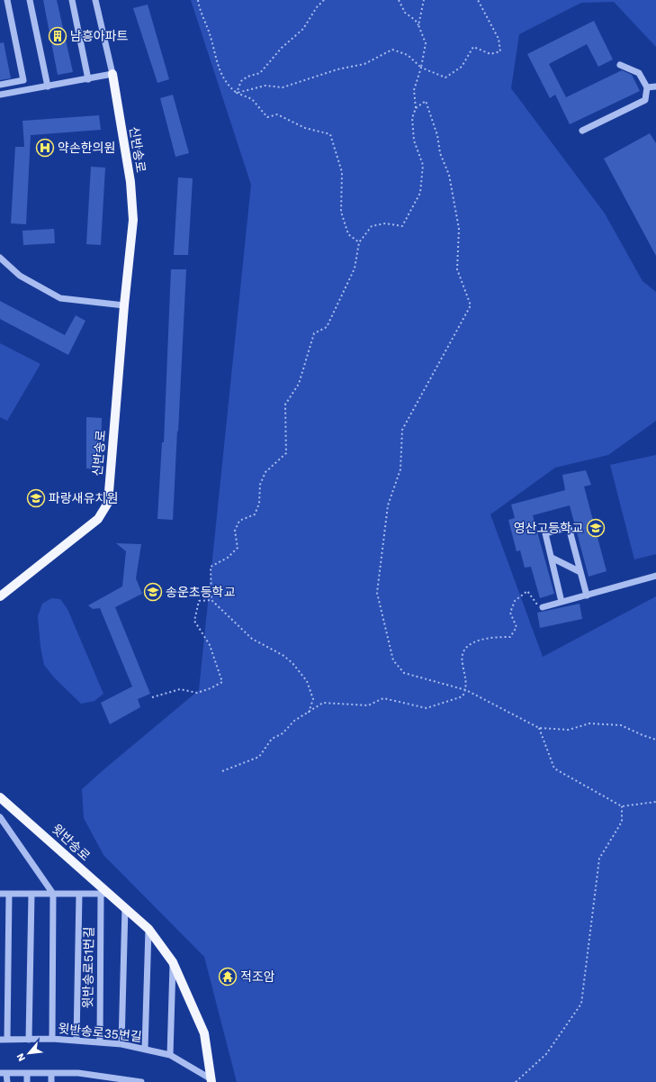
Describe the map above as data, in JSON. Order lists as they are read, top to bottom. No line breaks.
{"streets":{"main road":["신반송로","윗반송로"],"street":["윗반송로51번길","윗반송로35번길"]},"crossings":[["윗반송로","윗반송로51번길"],["윗반송로","윗반송로35번길"],["윗반송로51번길","윗반송로35번길"]],"places":{"building":["남흥아파트"],"hospital":["약손한의원"],"school or university":["파랑새유치원","영산고등학교","송운초등학교"],"temple":["적조암"]},"north":"bottom left"}
